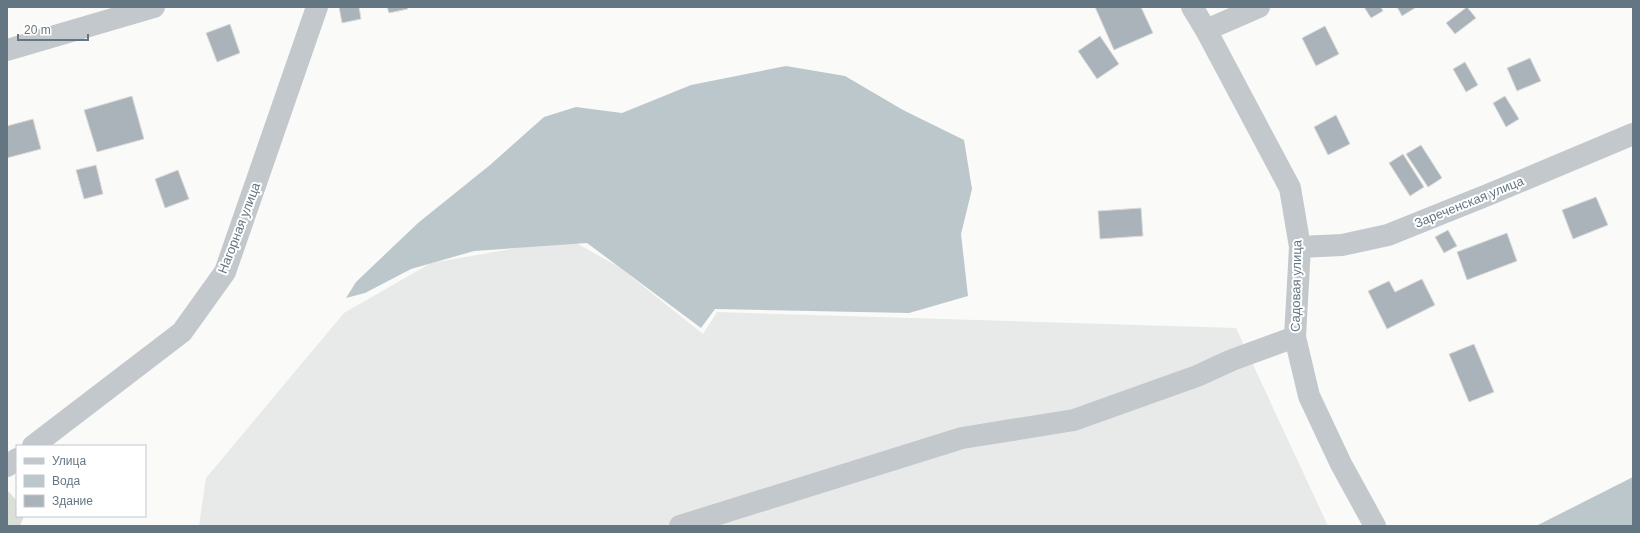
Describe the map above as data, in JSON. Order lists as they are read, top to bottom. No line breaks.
{"streets":{"street":["Зареченская улица","Нагорная улица","Садовая улица"]},"crossings":[["Зареченская улица","Садовая улица"]],"legend":["Улица","Вода","Здание"],"scale_bar":"20 m"}
